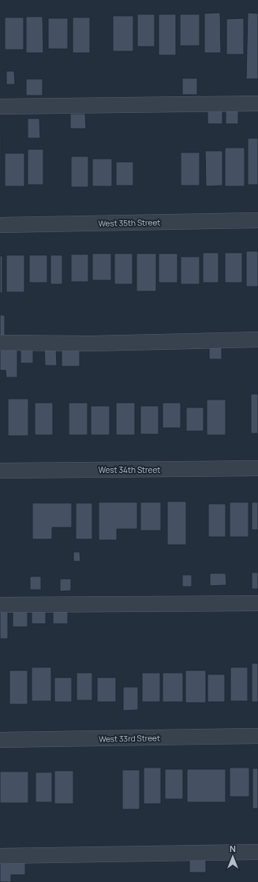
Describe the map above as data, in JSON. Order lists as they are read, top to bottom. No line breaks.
{"streets":{"street":["West 35th Street","West 34th Street","West 33rd Street"]},"north":"top"}
